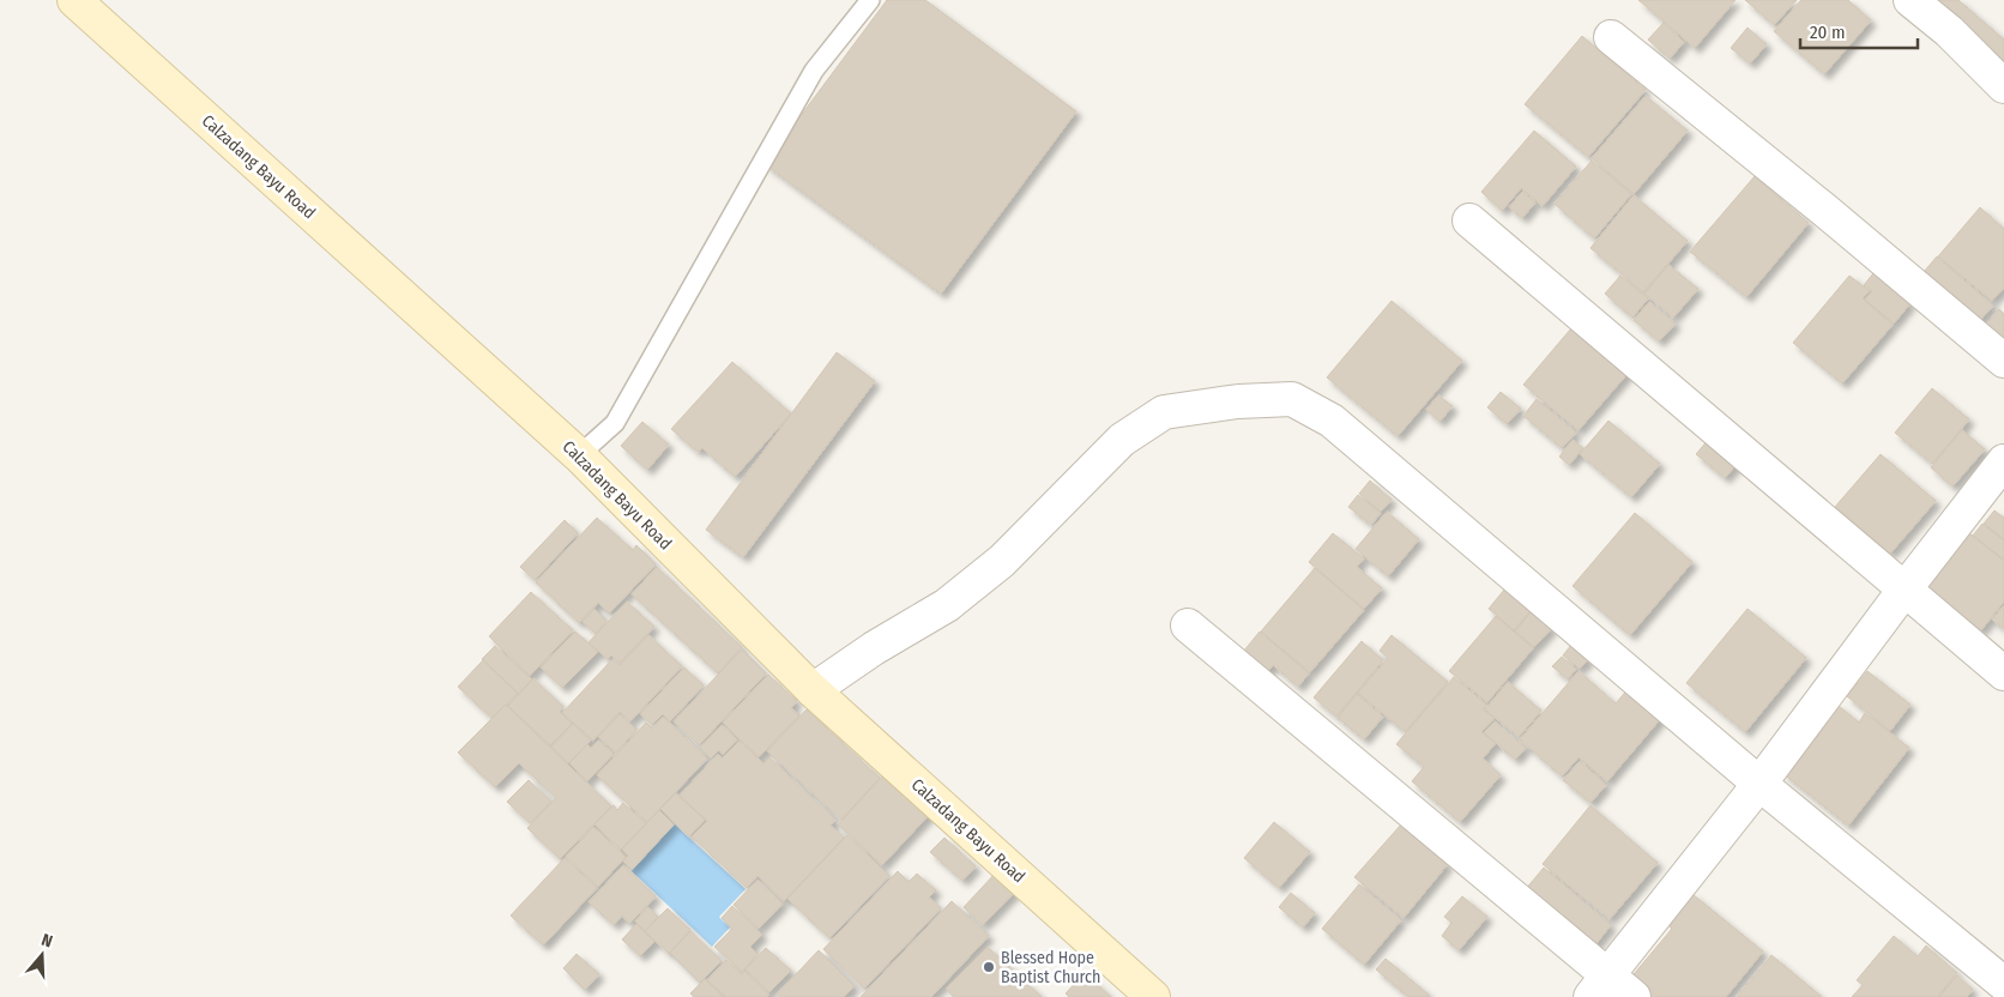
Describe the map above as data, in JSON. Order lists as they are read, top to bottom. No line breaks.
{"streets":{"street":["Calzadang Bayu Road"]},"places":["Blessed Hope Baptist Church"],"scale_bar":"20 m","north":"top"}
